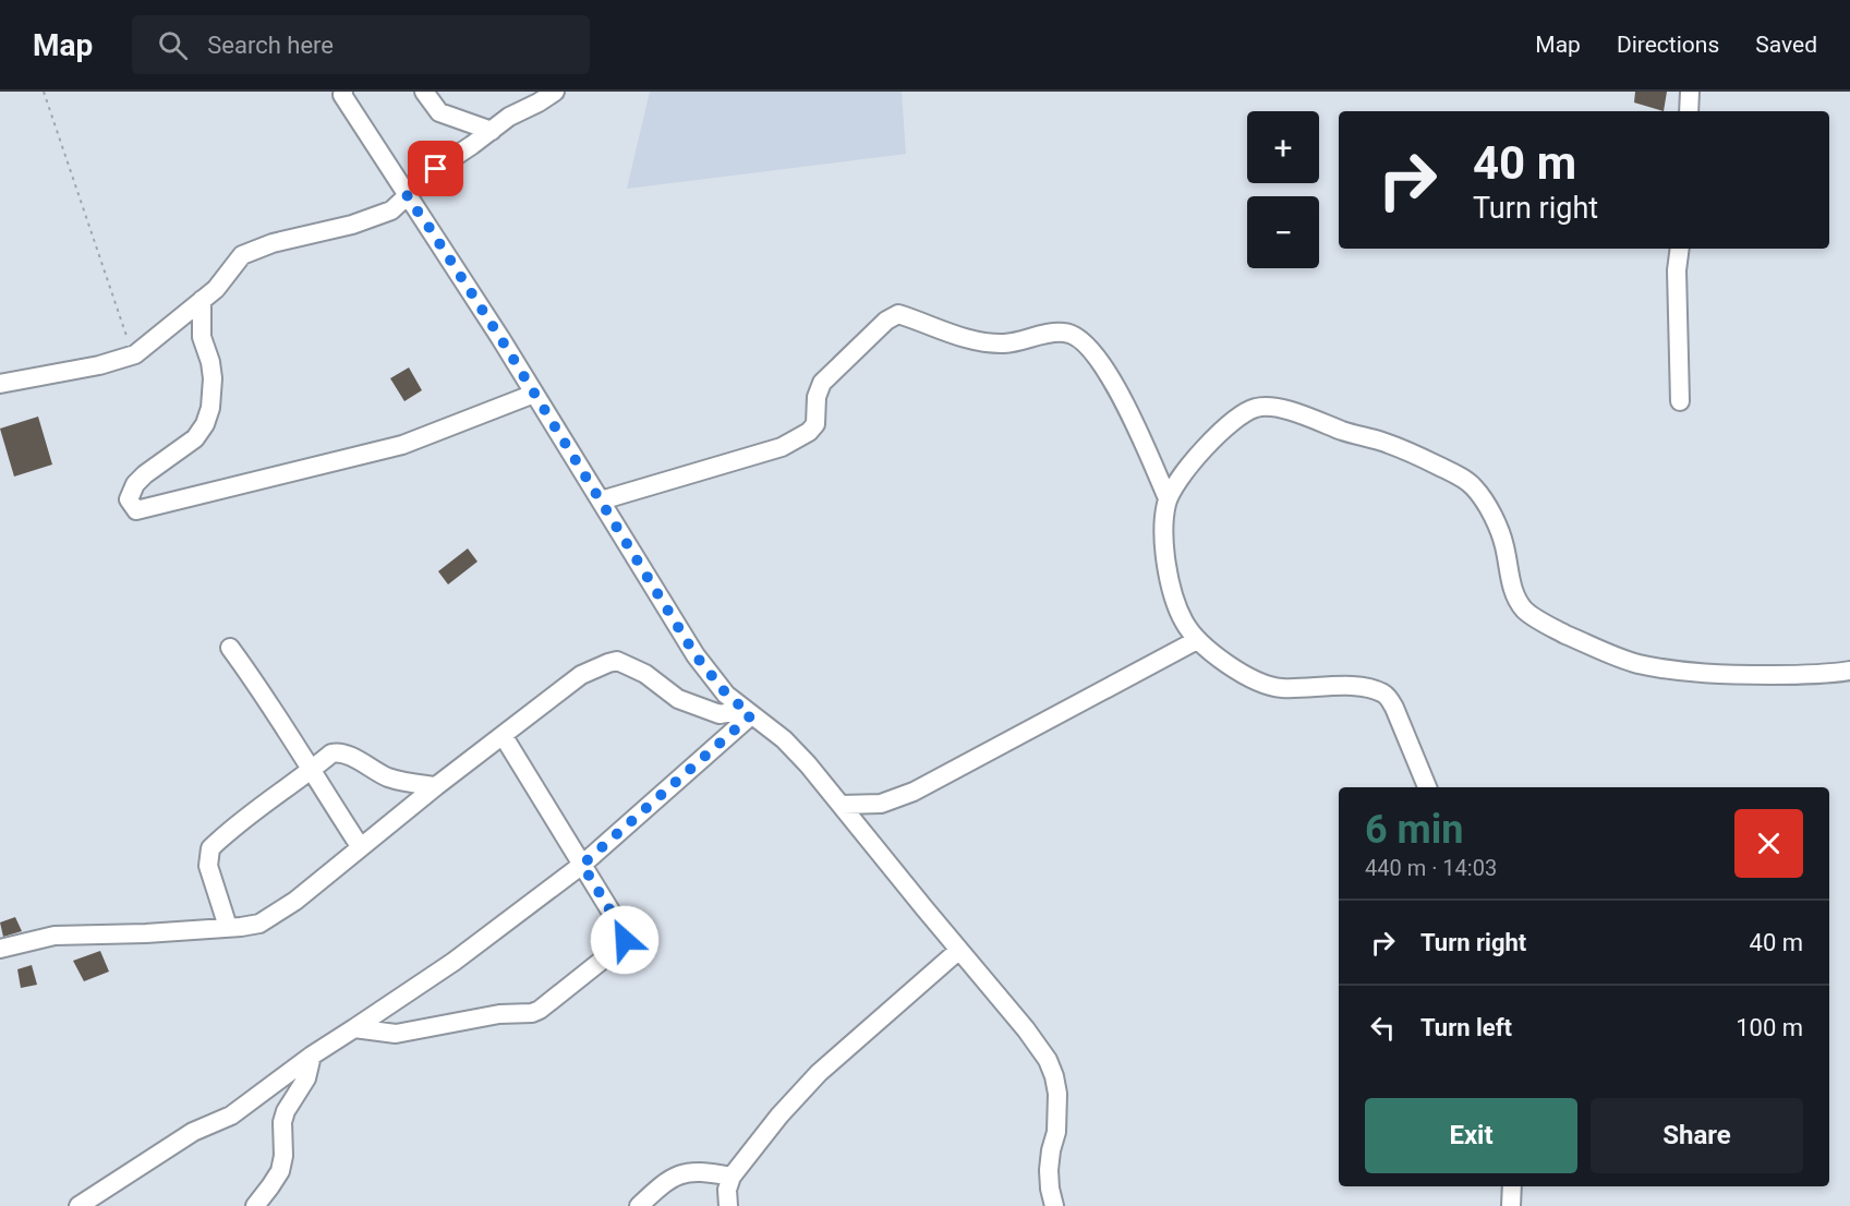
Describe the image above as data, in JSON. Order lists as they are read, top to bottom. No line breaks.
{"page":{"header":"Map","search":"Search here","nav":["Map","Directions","Saved"],"map_buttons":["+","−"],"turn":["40 m","Turn right"],"heading":["6 min","440 m · 14:03"],"list":[{"name":"Turn right","value":"40 m"},{"name":"Turn left","value":"100 m"}],"buttons":["Exit","Share"]}}
